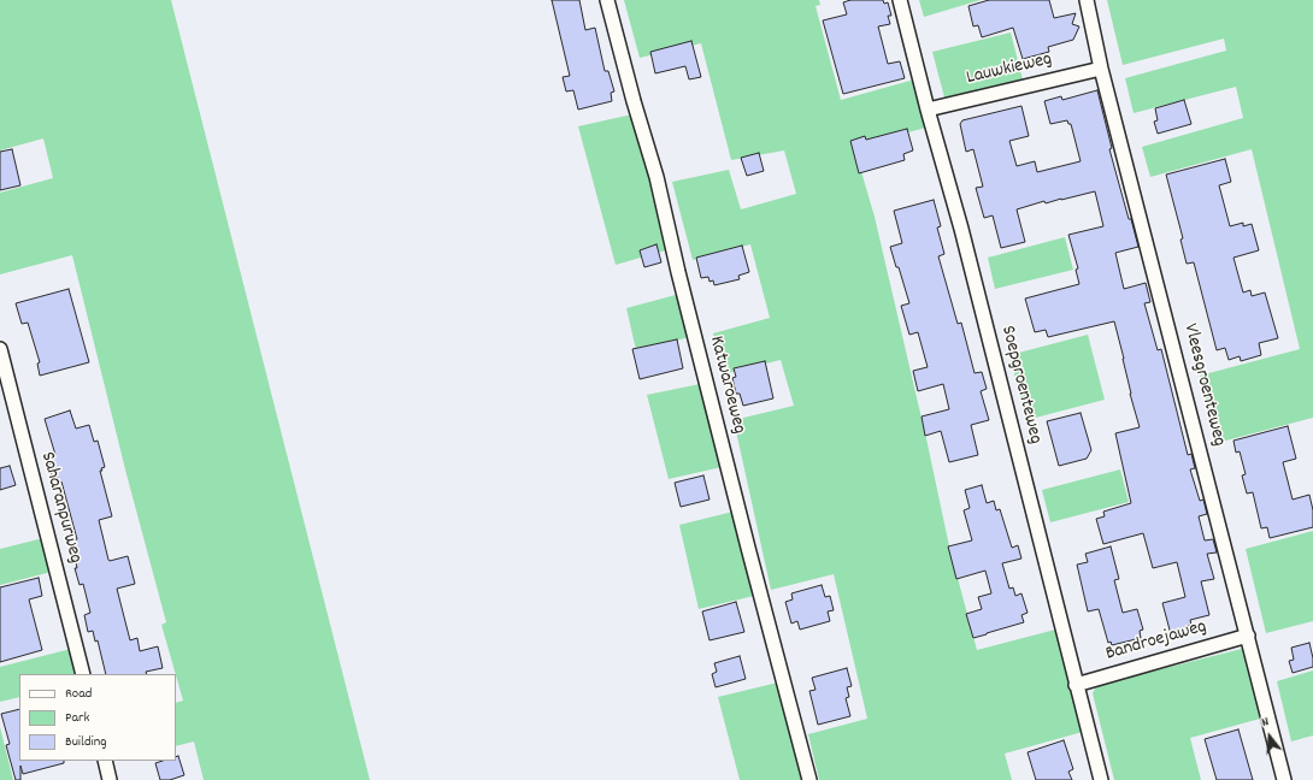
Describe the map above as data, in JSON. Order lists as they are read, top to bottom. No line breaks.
{"streets":{"street":["Lauwkieweg","Katwaroeweg","Soepgroenteweg","Vleesgroenteweg","Saharanpurweg","Bandroejaweg"]},"crossings":[["Lauwkieweg","Soepgroenteweg"],["Lauwkieweg","Vleesgroenteweg"],["Soepgroenteweg","Bandroejaweg"],["Vleesgroenteweg","Bandroejaweg"]],"legend":["Road","Park","Building"],"north":"top"}
